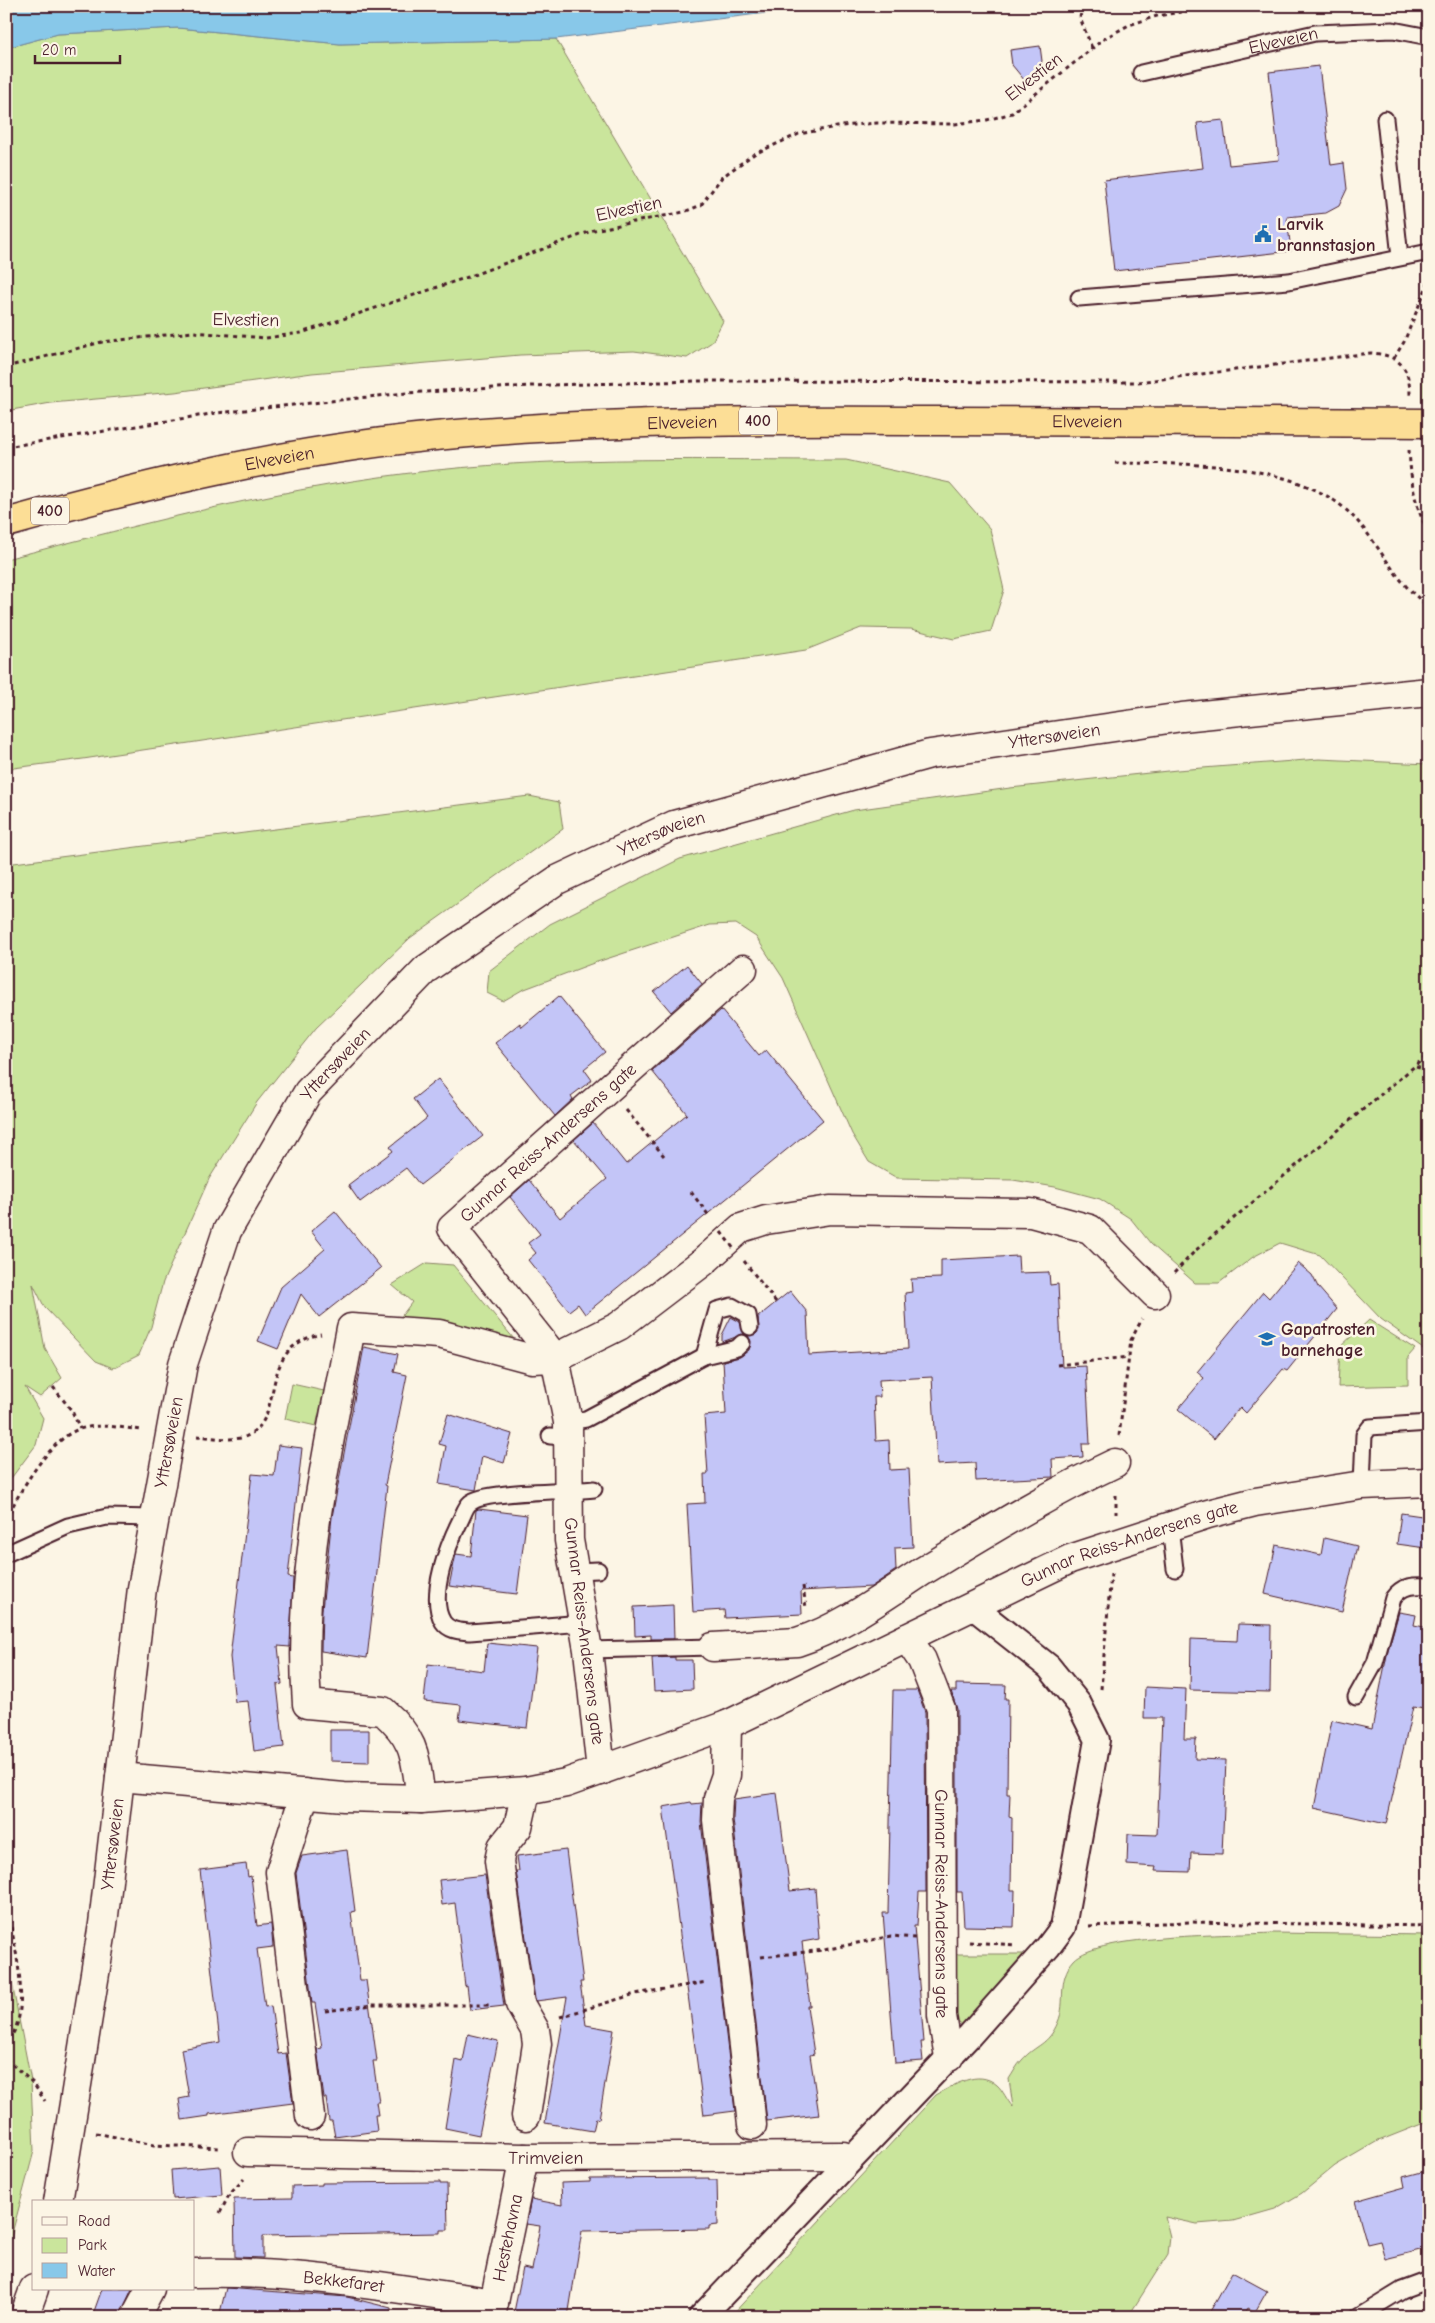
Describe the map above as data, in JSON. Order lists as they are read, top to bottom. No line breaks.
{"streets":{"highway":["Elveveien","400"],"street":["Yttersøveien","Gunnar Reiss-Andersens gate","Trimveien","Hestehavna","Bekkefaret"],"path":["Elvestien"]},"crossings":[["Yttersøveien","Gunnar Reiss-Andersens gate"],["Trimveien","Hestehavna"],["Hestehavna","Bekkefaret"]],"places":{"public building":["Larvik brannstasjon"],"school or university":["Gapatrosten barnehage"]},"legend":["Road","Park","Water"],"scale_bar":"20 m"}
